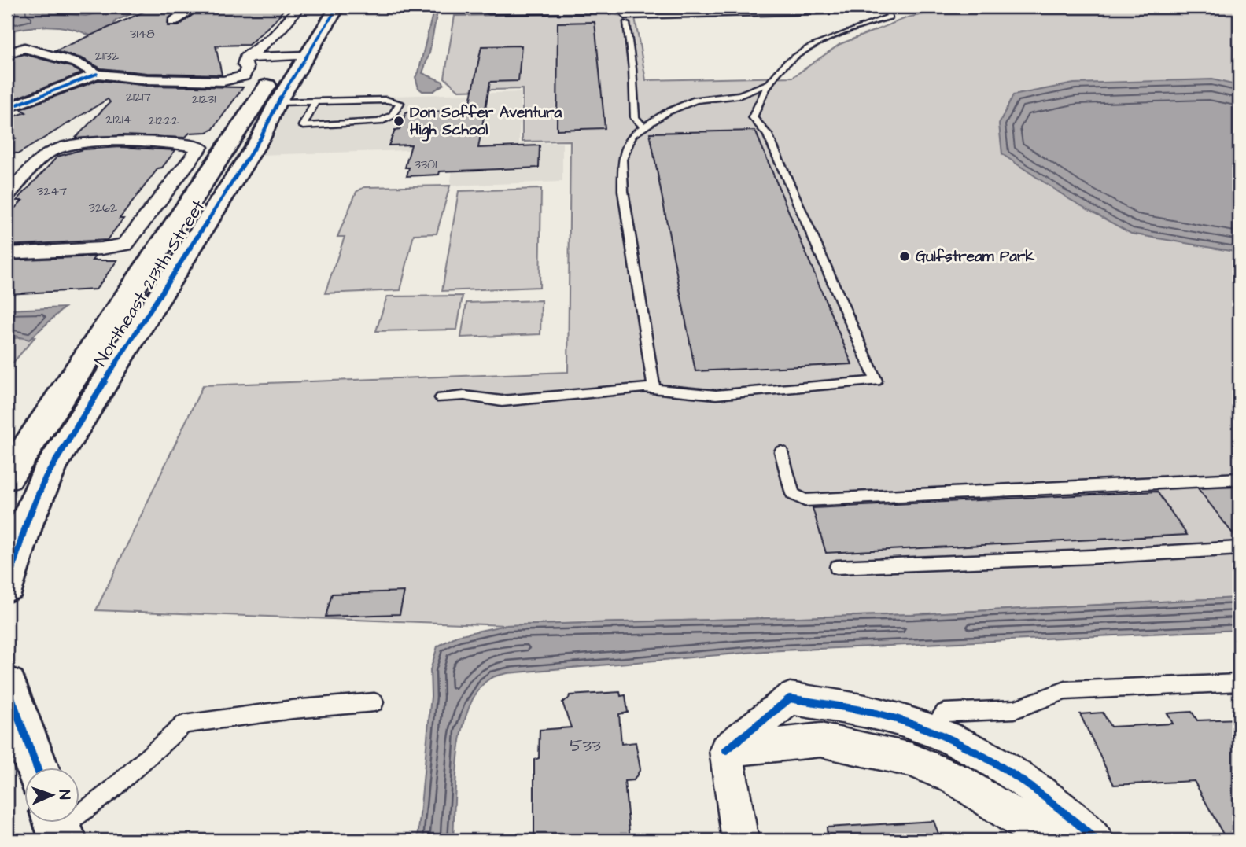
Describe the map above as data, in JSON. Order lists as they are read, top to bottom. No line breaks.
{"streets":{"street":["Northeast 213th Street"]},"places":["Don Soffer Aventura High School","Gulfstream Park"],"house_numbers":["3148","21132","21217","21231","21214","21222","3301","3247","3262","533"],"north":"right"}
